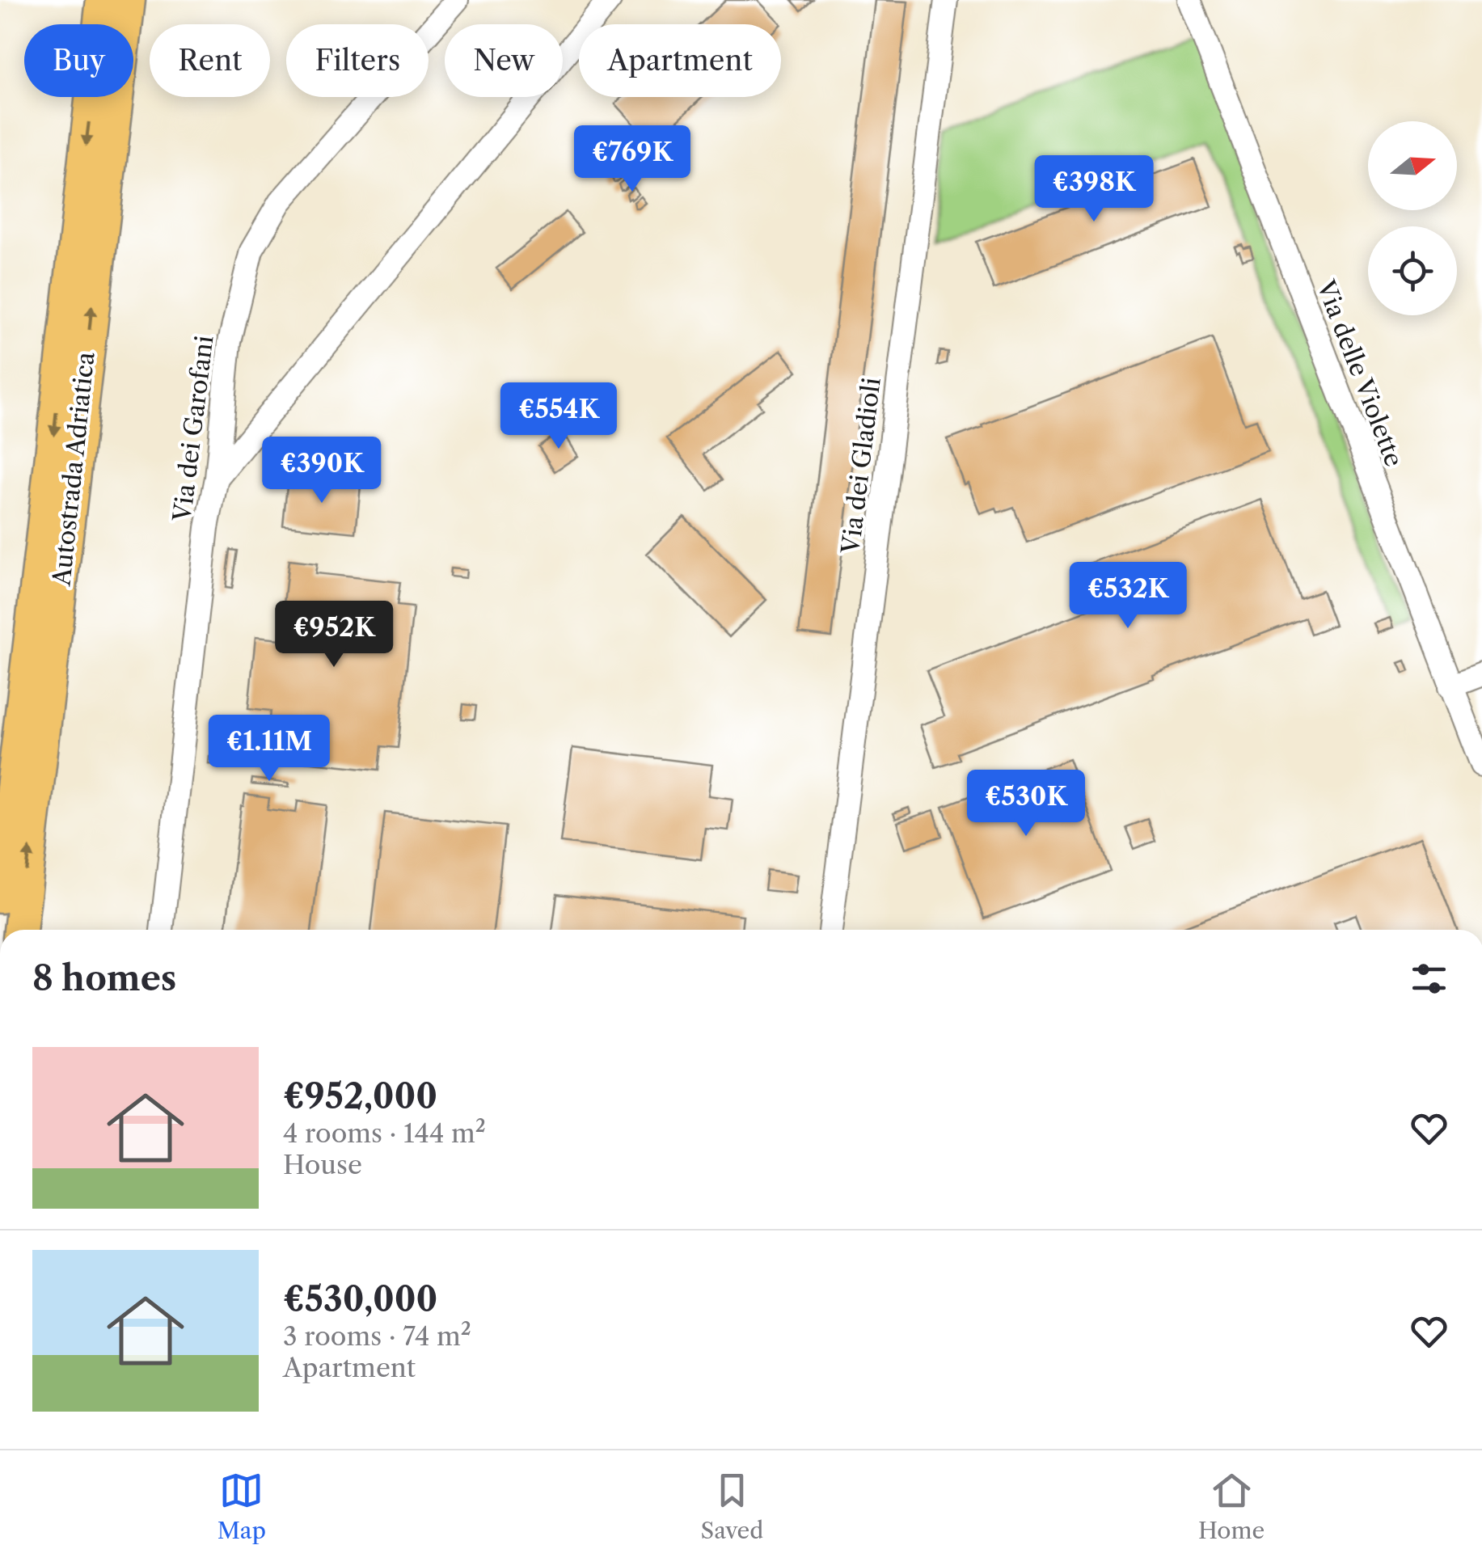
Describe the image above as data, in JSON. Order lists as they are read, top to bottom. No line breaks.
{"streets":{"highway":["Autostrada Adriatica"],"street":["Via delle Violette","Via dei Garofani","Via dei Gladioli"]},"north":"right","page":{"chip":["Buy","Rent","Filters","New","Apartment"],"price":["€769K","€398K","€554K","€390K","€532K","€952K","€1.11M","€530K"],"heading":"8 homes","list":[{"name":"€952,000","note":"4 rooms · 144 m² · House"},{"name":"€530,000","note":"3 rooms · 74 m² · Apartment"}],"tabs":["Map","Saved","Home"]}}
